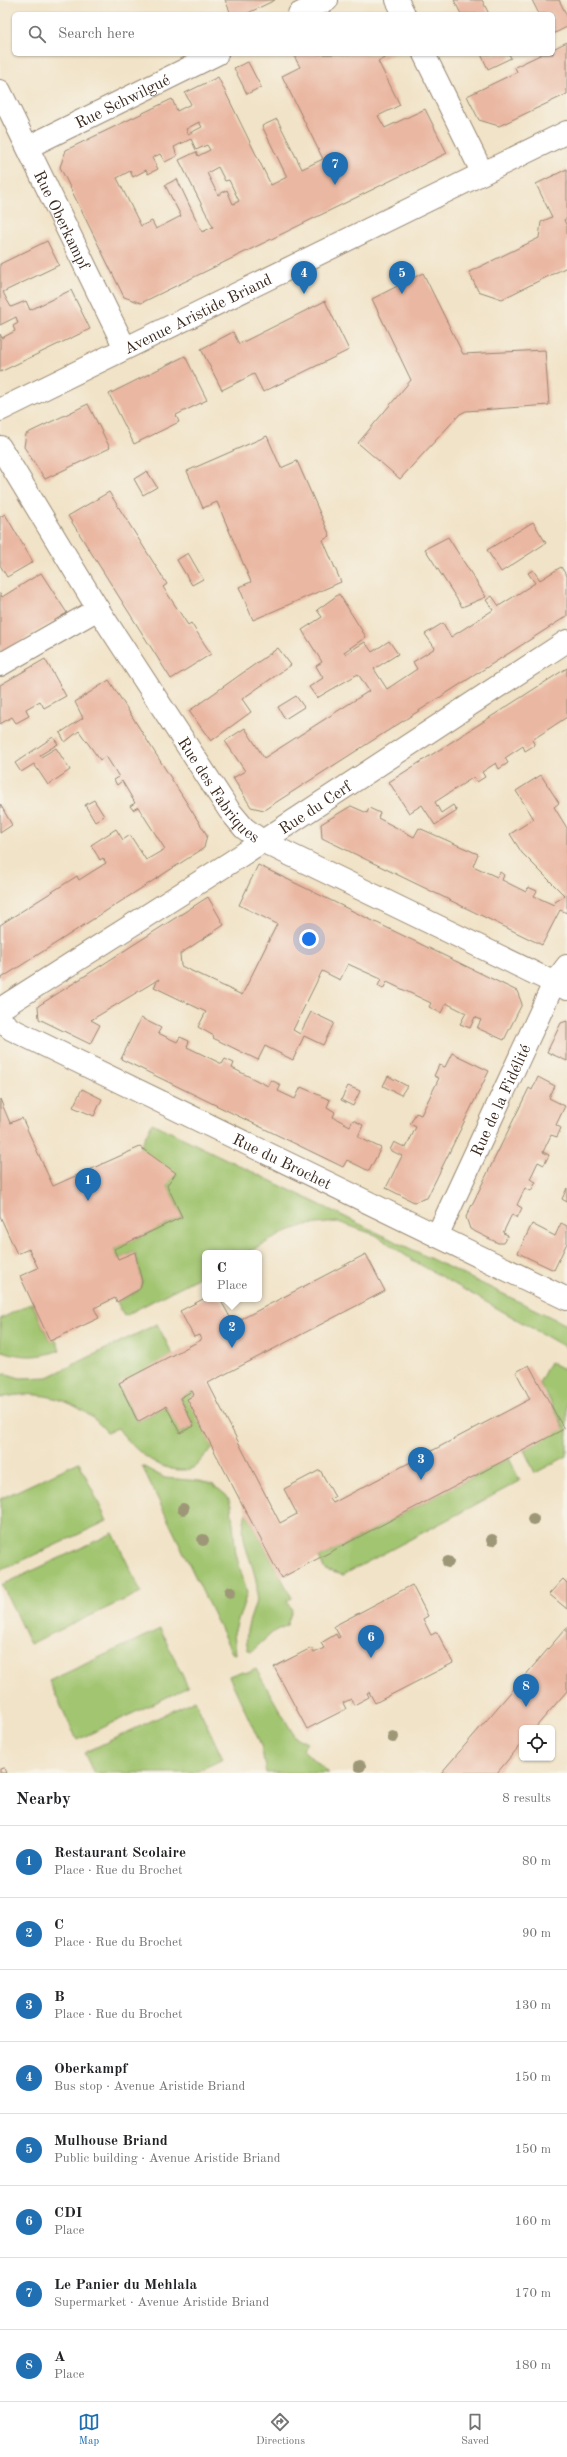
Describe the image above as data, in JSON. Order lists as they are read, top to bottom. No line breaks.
{"streets":{"street":["Rue Schwilgué","Rue Oberkampf","Avenue Aristide Briand","Rue des Fabriques","Rue du Cerf","Rue de la Fidélité","Rue du Brochet"]},"crossings":[["Rue Schwilgué","Rue Oberkampf"],["Rue Oberkampf","Avenue Aristide Briand"],["Rue des Fabriques","Rue du Cerf"],["Rue des Fabriques","Rue de la Fidélité"],["Rue de la Fidélité","Rue du Brochet"]],"page":{"search":"Search here","pins":["7","4","5","1","2","3","6","8"],"popup":["C","Place"],"heading":["Nearby","8 results"],"list":[{"mark":"1","name":"Restaurant Scolaire","note":"Place · Rue du Brochet","value":"80 m"},{"mark":"2","name":"C","note":"Place · Rue du Brochet","value":"90 m"},{"mark":"3","name":"B","note":"Place · Rue du Brochet","value":"130 m"},{"mark":"4","name":"Oberkampf","note":"Bus stop · Avenue Aristide Briand","value":"150 m"},{"mark":"5","name":"Mulhouse Briand","note":"Public building · Avenue Aristide Briand","value":"150 m"},{"mark":"6","name":"CDI","note":"Place","value":"160 m"},{"mark":"7","name":"Le Panier du Mehlala","note":"Supermarket · Avenue Aristide Briand","value":"170 m"},{"mark":"8","name":"A","note":"Place","value":"180 m"}],"nav":["Map","Directions","Saved"]}}
